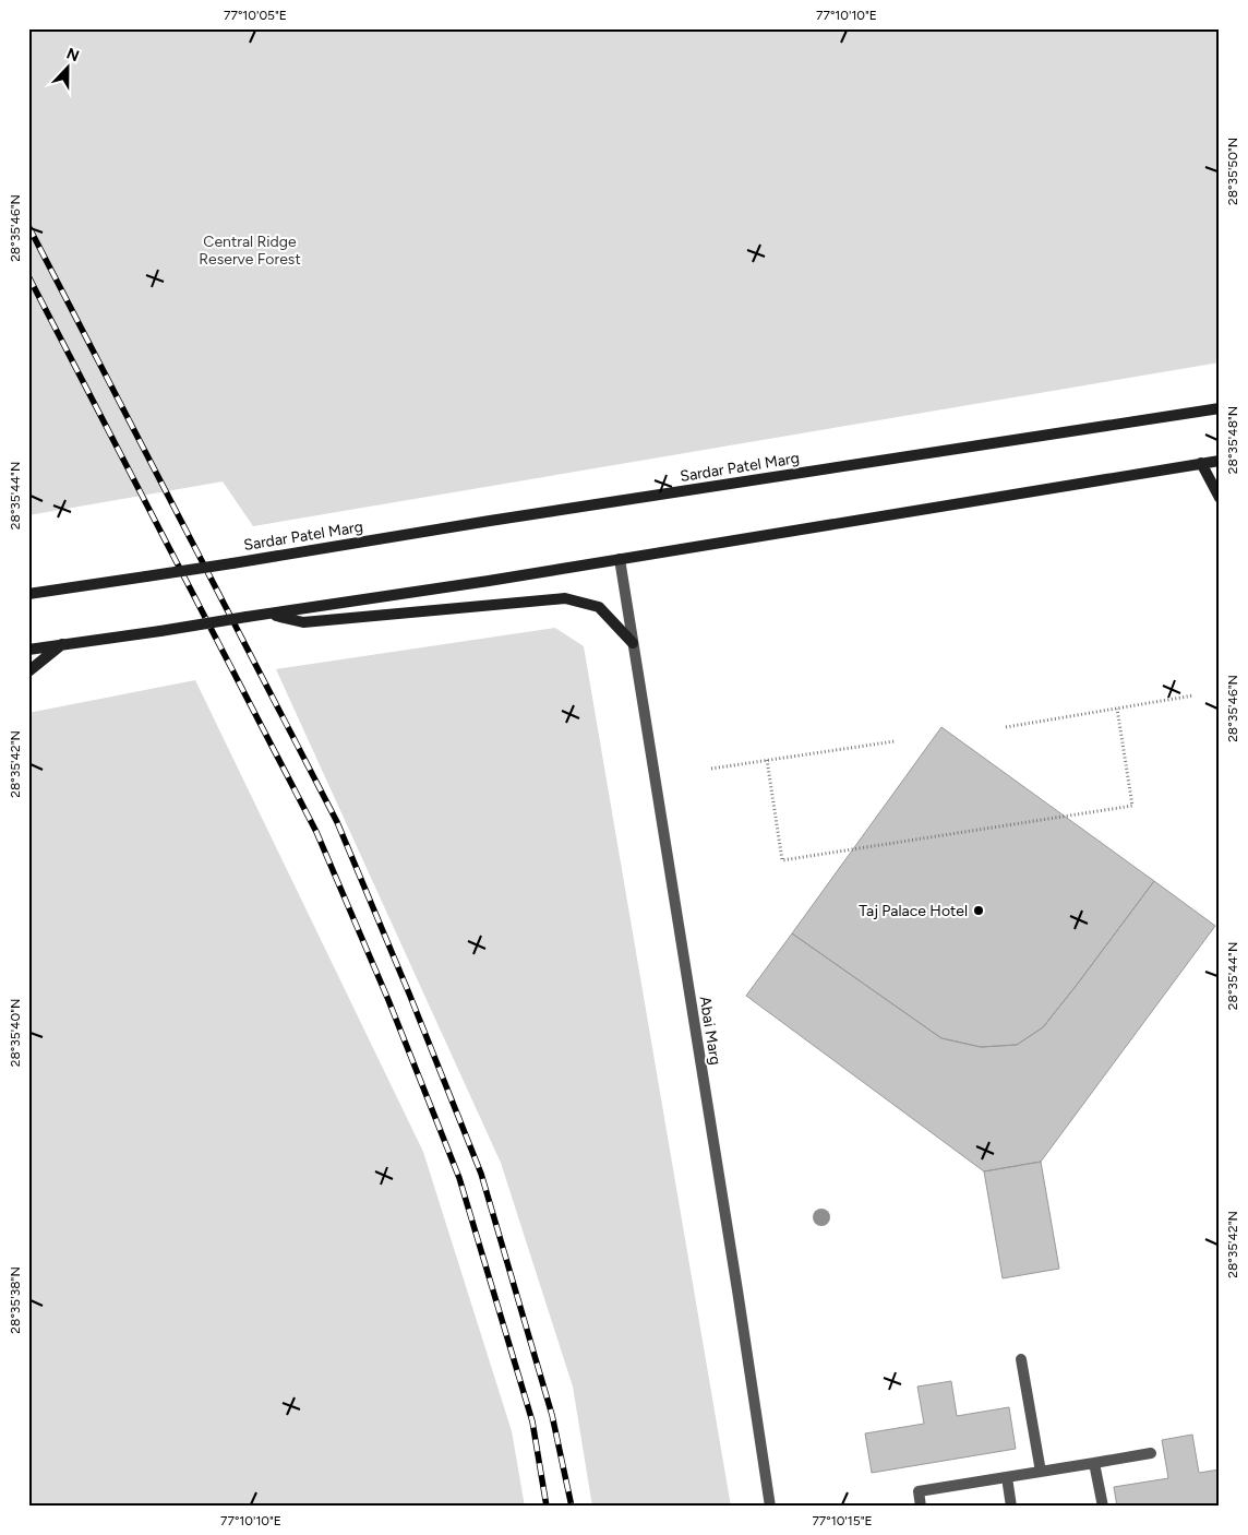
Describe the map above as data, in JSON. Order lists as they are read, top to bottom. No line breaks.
{"streets":{"main road":["Sardar Patel Marg"],"street":["Abai Marg"]},"parks":["Central Ridge Reserve Forest"],"places":["Taj Palace Hotel"],"north":"top","coordinates":["77°10'05\"E","77°10'10\"E","28°35'50\"N","28°35'46\"N","28°35'48\"N","28°35'44\"N","28°35'42\"N","28°35'40\"N","28°35'38\"N","77°10'15\"E"]}
